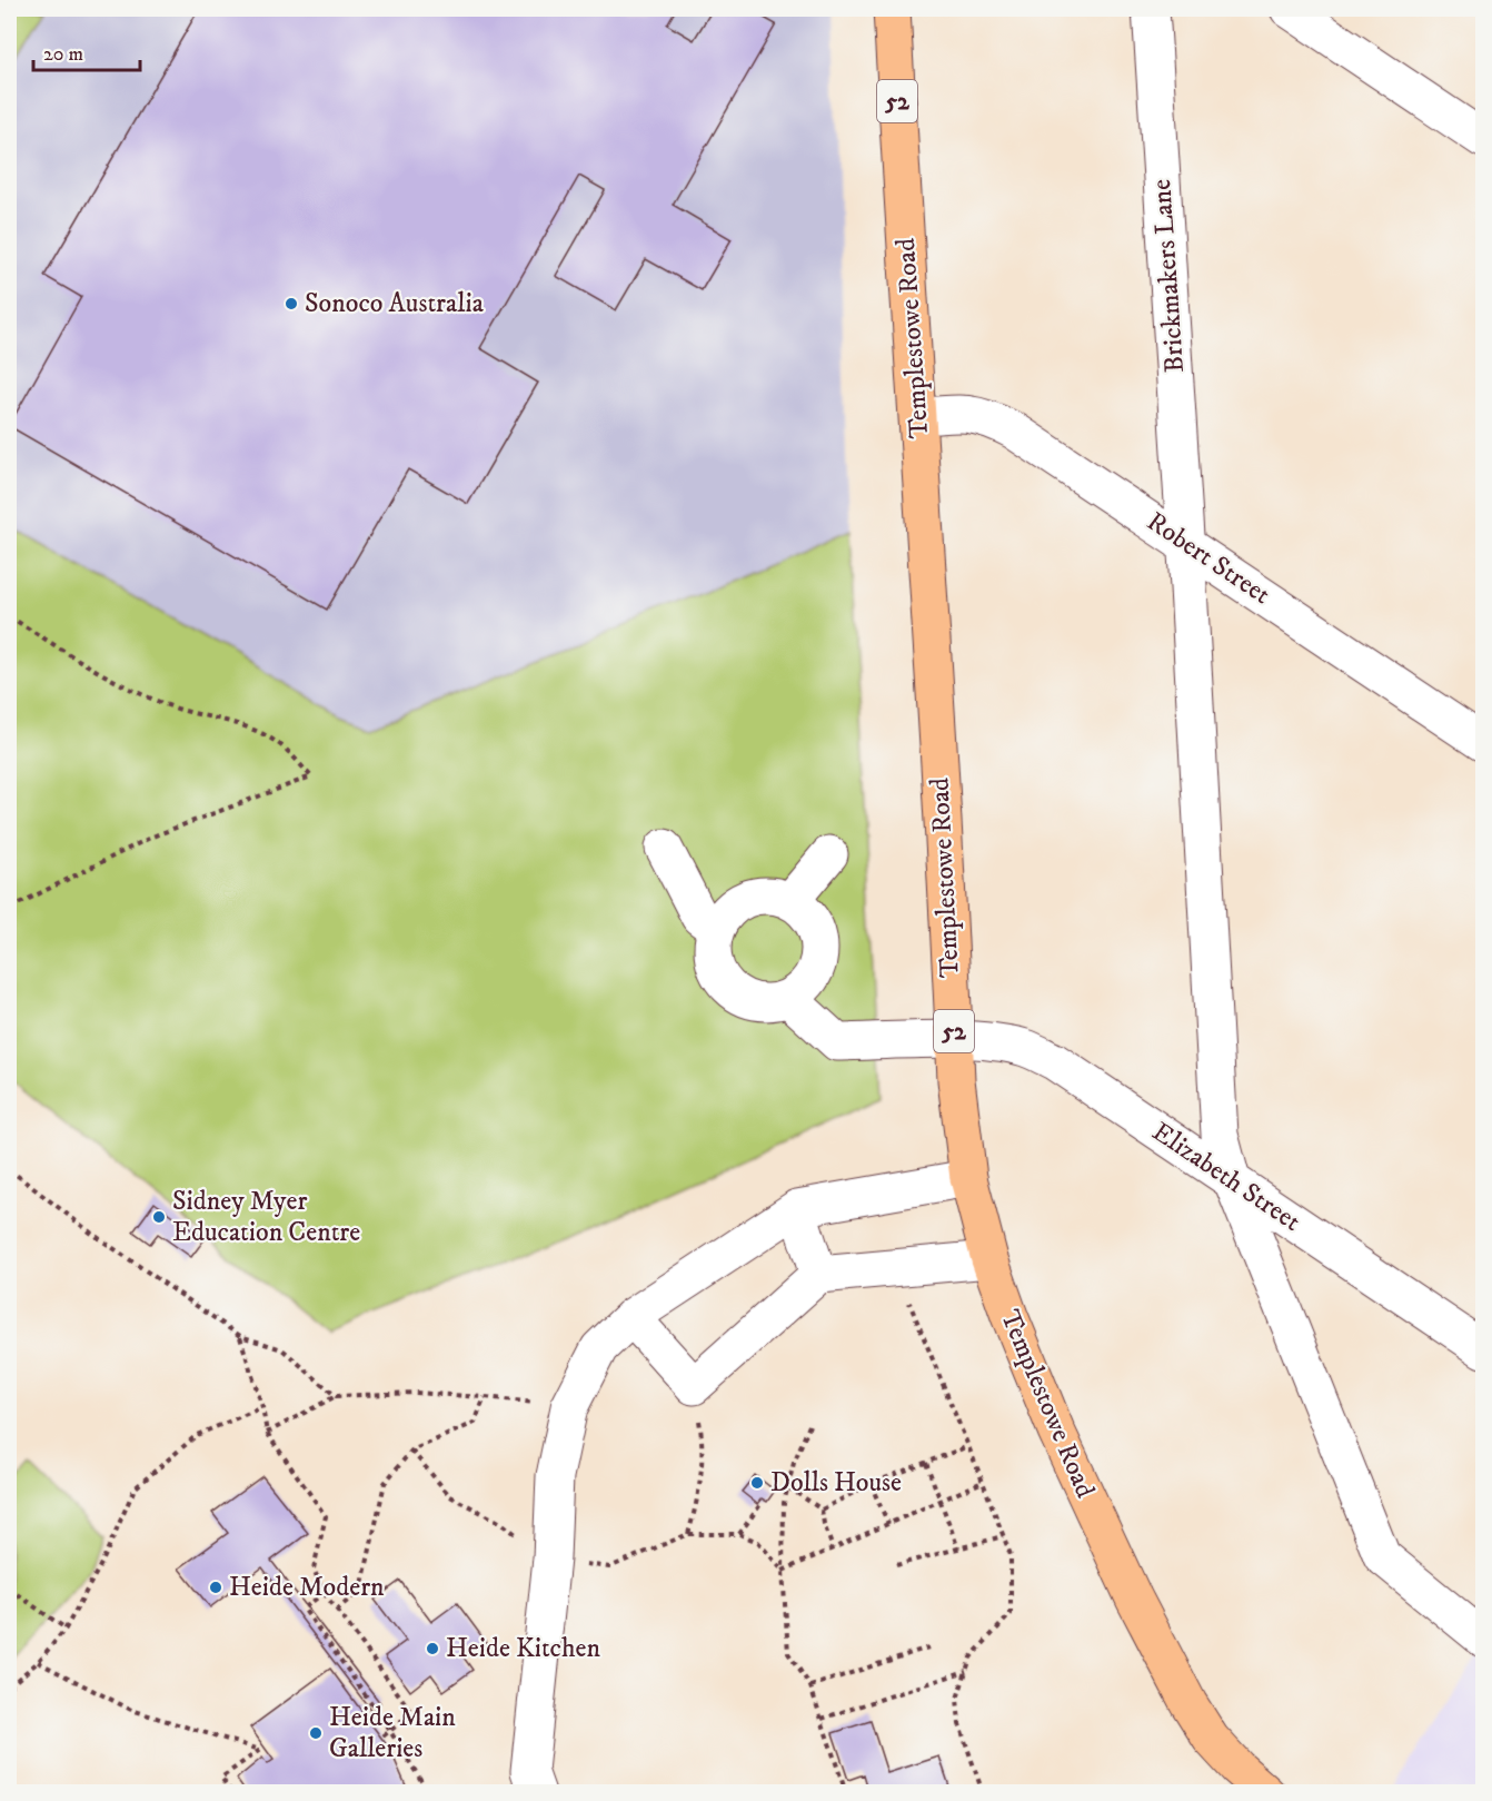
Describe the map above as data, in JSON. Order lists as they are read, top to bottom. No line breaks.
{"streets":{"main road":["52","Templestowe Road"],"street":["Brickmakers Lane","Robert Street","Elizabeth Street"]},"crossings":[["Brickmakers Lane","Robert Street"],["Brickmakers Lane","Elizabeth Street"],["Templestowe Road","Robert Street"],["Templestowe Road","Elizabeth Street"]],"places":["Sonoco Australia","Sidney Myer Education Centre","Dolls House","Heide Modern","Heide Kitchen","Heide Main Galleries"],"scale_bar":"20 m"}
